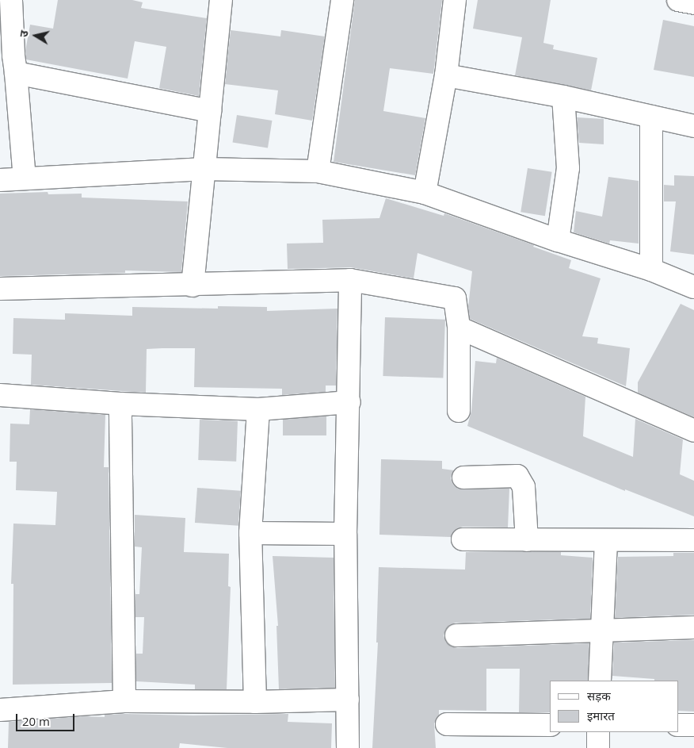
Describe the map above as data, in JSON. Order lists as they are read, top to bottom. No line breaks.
{"legend":["सड़क","इमारत"],"scale_bar":"20 m","north":"left"}
